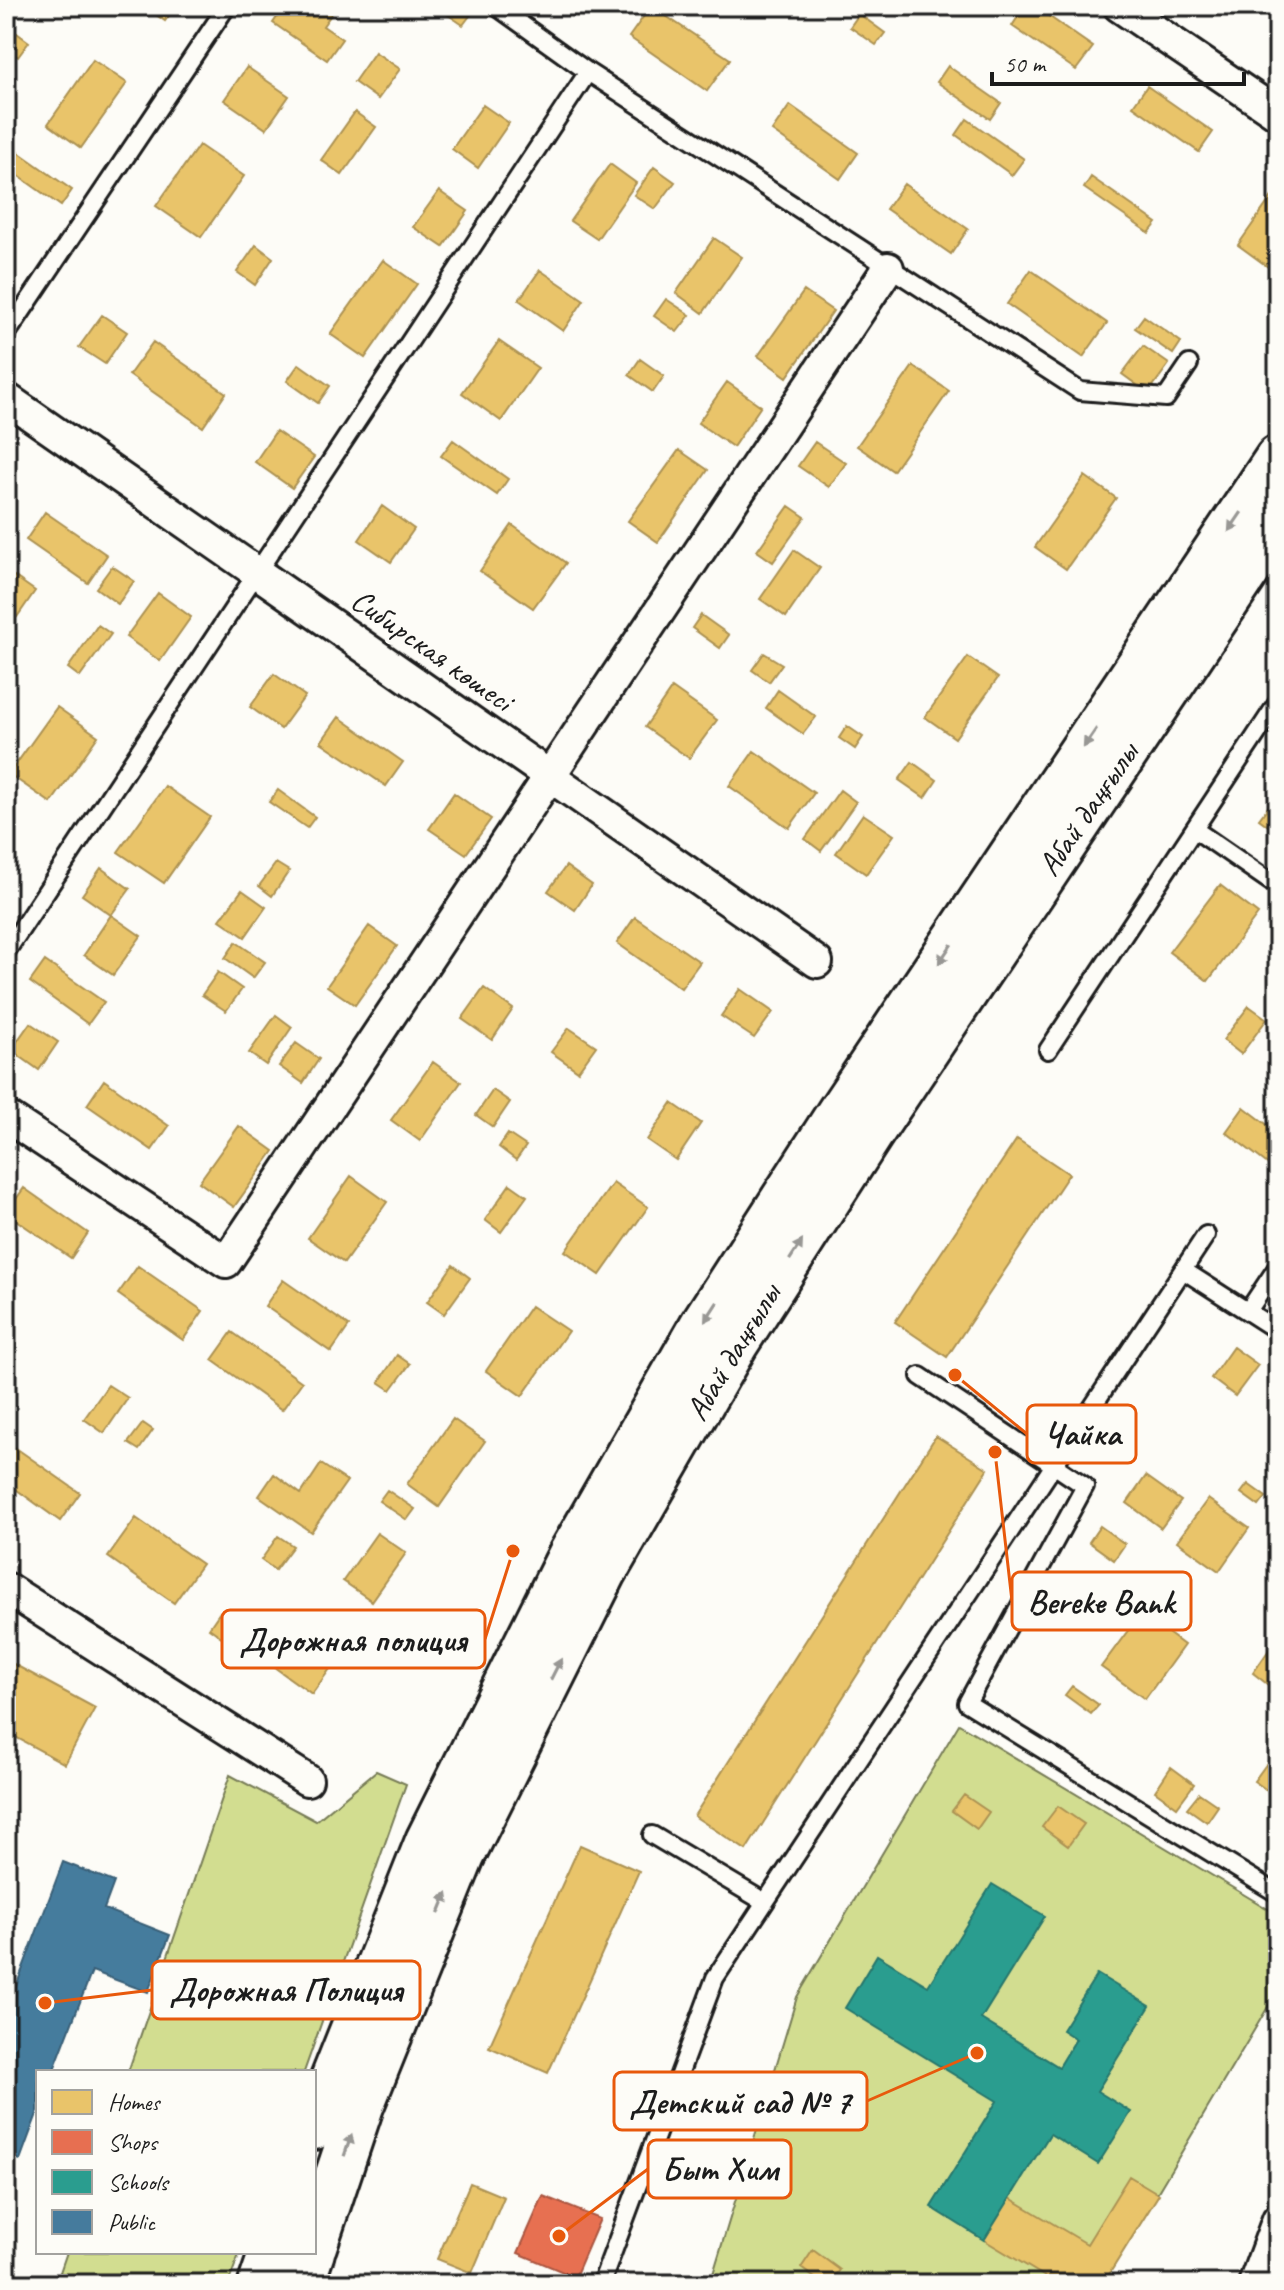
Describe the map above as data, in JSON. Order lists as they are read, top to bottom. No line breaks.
{"streets":{"main road":["Абай даңғылы"],"street":["Сибирская көшесі"]},"places":["Чайка","Bereke Bank","Дорожная полиция","Дорожная Полиция","Детский сад № 7","Быт Хим"],"legend":["Homes","Shops","Schools","Public"],"scale_bar":"50 m"}
